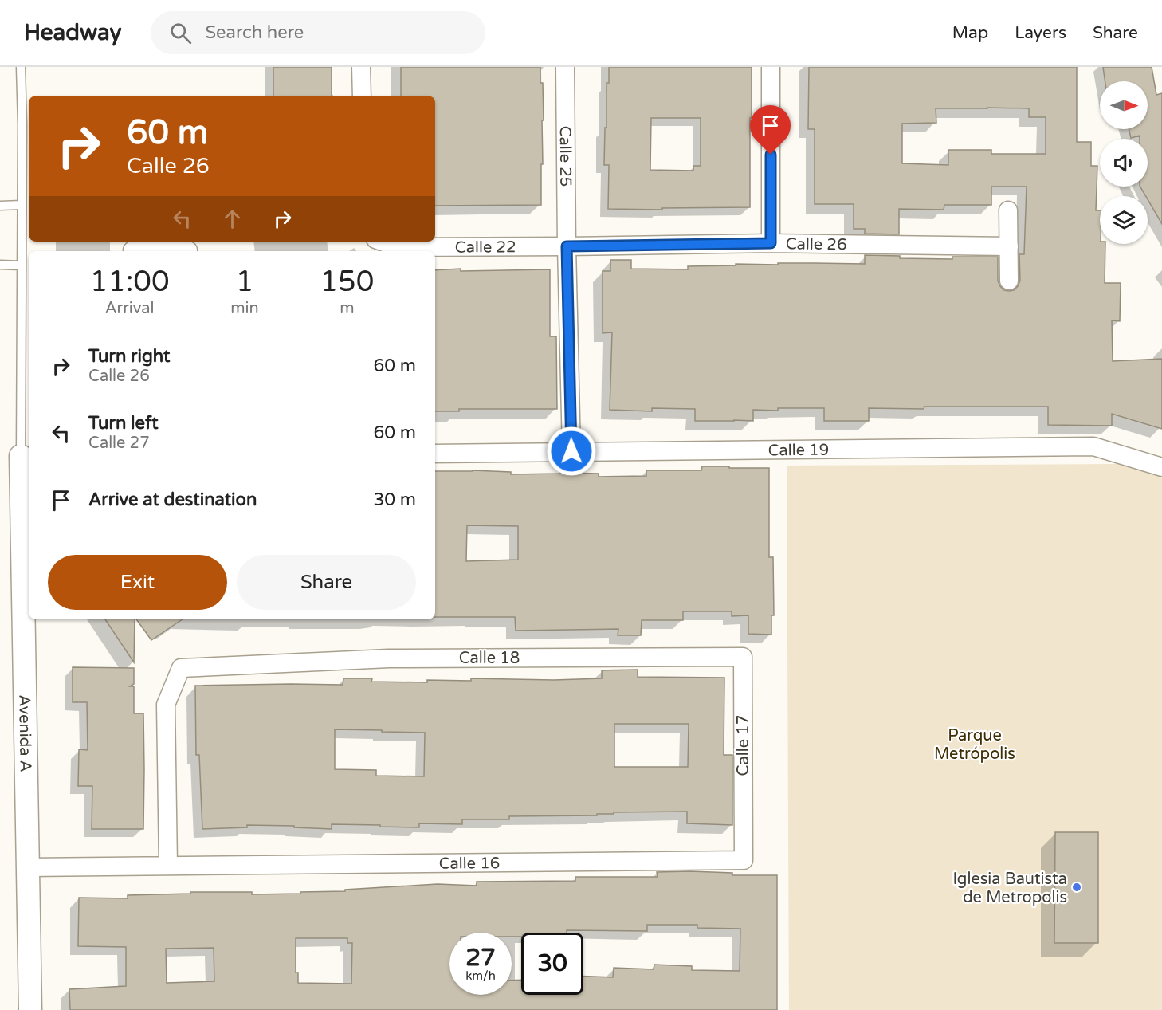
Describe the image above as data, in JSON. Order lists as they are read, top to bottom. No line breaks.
{"streets":{"street":["Calle 25","Calle 26","Calle 22","Calle 19","Calle 18","Avenida A","Calle 17","Calle 16"]},"crossings":[["Calle 25","Calle 26"],["Calle 25","Calle 22"],["Calle 25","Calle 19"],["Calle 26","Calle 22"],["Calle 18","Calle 17"],["Calle 18","Calle 16"],["Calle 17","Calle 16"]],"parks":["Parque Metrópolis"],"places":["Iglesia Bautista de Metropolis"],"north":"right","page":{"header":"Headway","search":"Search here","nav":["Map","Layers","Share"],"turn":["60 m","Calle 26"],"eta":["11:00","Arrival","1","min","150","m"],"list":[{"name":"Turn right","note":"Calle 26","value":"60 m"},{"name":"Turn left","note":"Calle 27","value":"60 m"},{"name":"Arrive at destination","value":"30 m"}],"buttons":["Exit","Share"],"speed":"27 km/h","limit":"30"}}
